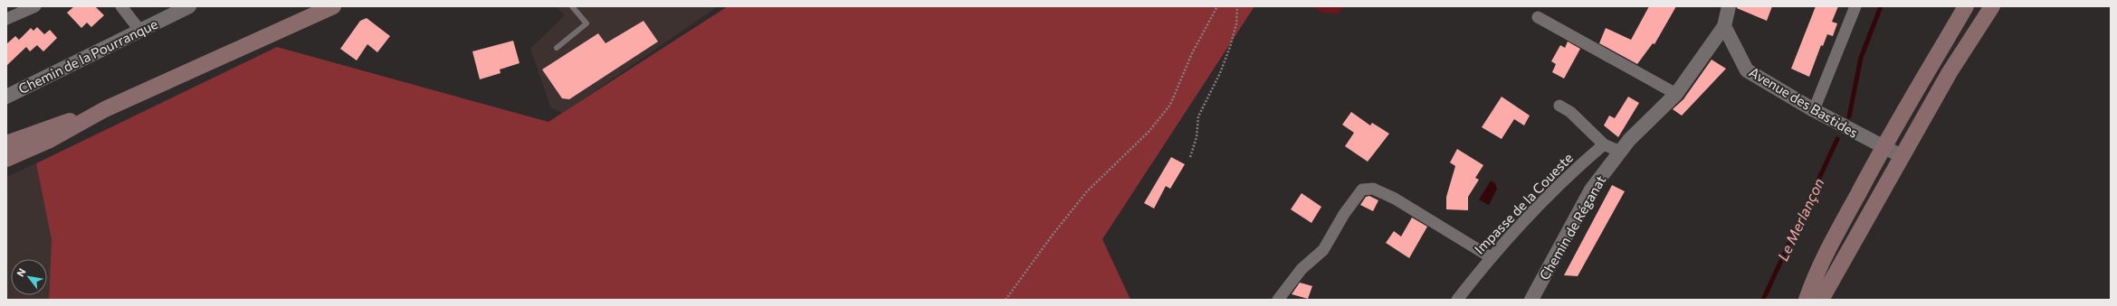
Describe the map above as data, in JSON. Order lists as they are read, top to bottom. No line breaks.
{"streets":{"street":["Chemin de la Pourranque","Avenue des Bastides","Impasse de la Coueste","Chemin de Réganat"]},"crossings":[["Avenue des Bastides","Chemin de Réganat"]],"water":["Le Merlançon"],"north":"top left"}
